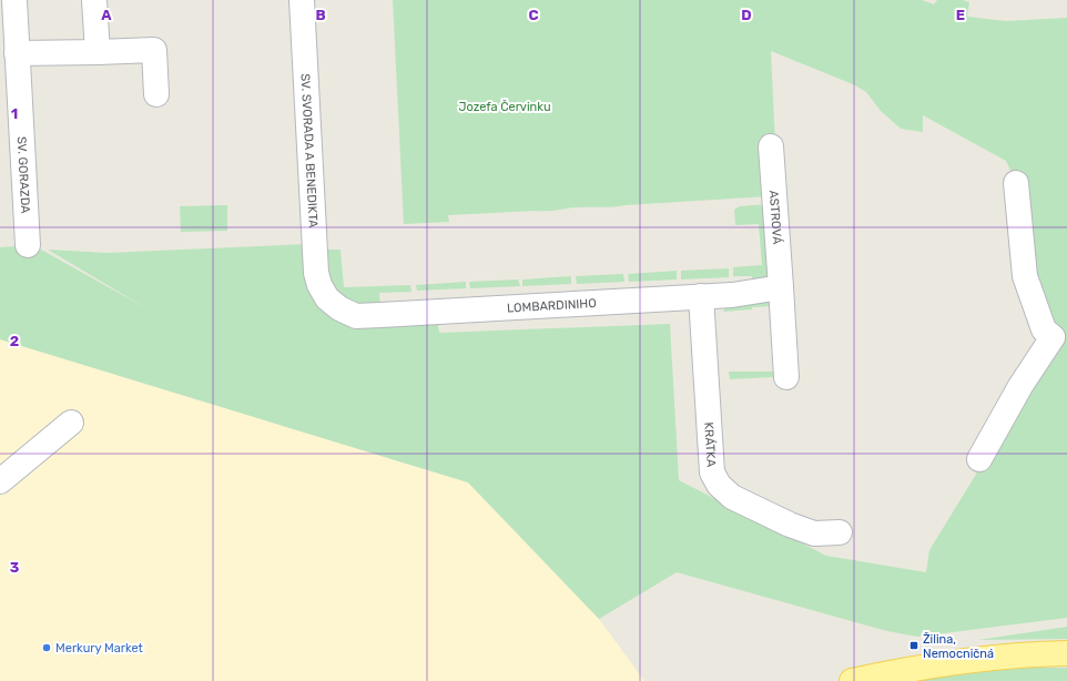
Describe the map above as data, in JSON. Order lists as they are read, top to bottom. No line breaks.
{"streets":{"street":["SV. SVORADA A BENEDIKTA","SV. GORAZDA","ASTROVÁ","LOMBARDINIHO","KRÁTKA"]},"crossings":[["SV. SVORADA A BENEDIKTA","LOMBARDINIHO"],["ASTROVÁ","LOMBARDINIHO"],["LOMBARDINIHO","KRÁTKA"]],"parks":["Jozefa Červinku"],"places":{"transit":["Žilina, Nemocničná"],"other":["Merkury Market"]},"grid":{"columns":["A","B","C","D","E"],"rows":["1","2","3"]}}
